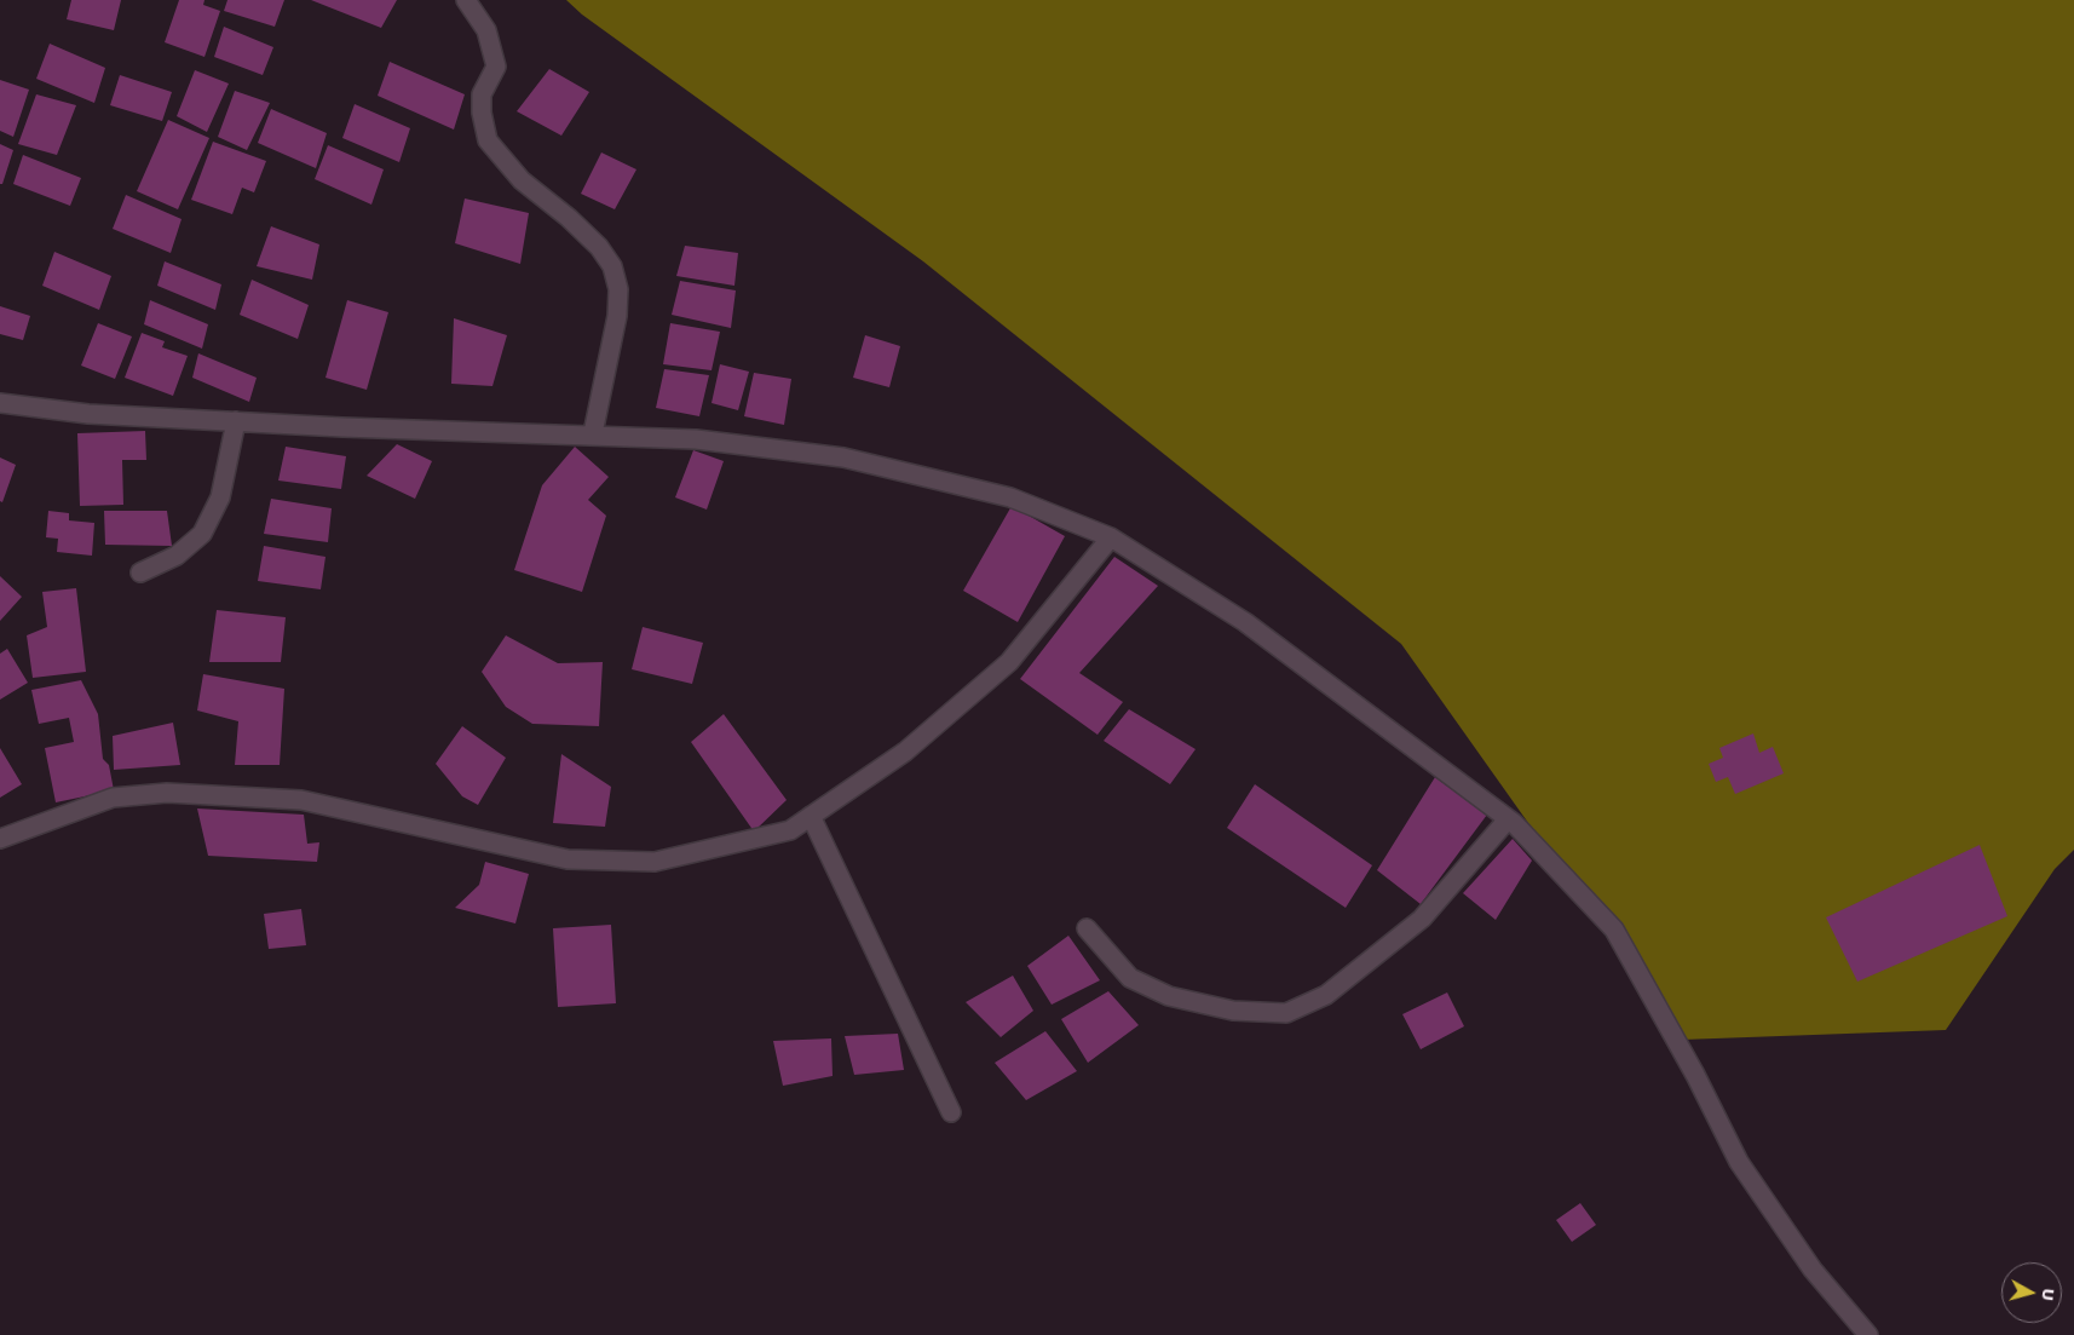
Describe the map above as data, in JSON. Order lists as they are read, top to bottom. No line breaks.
{"north":"right"}
